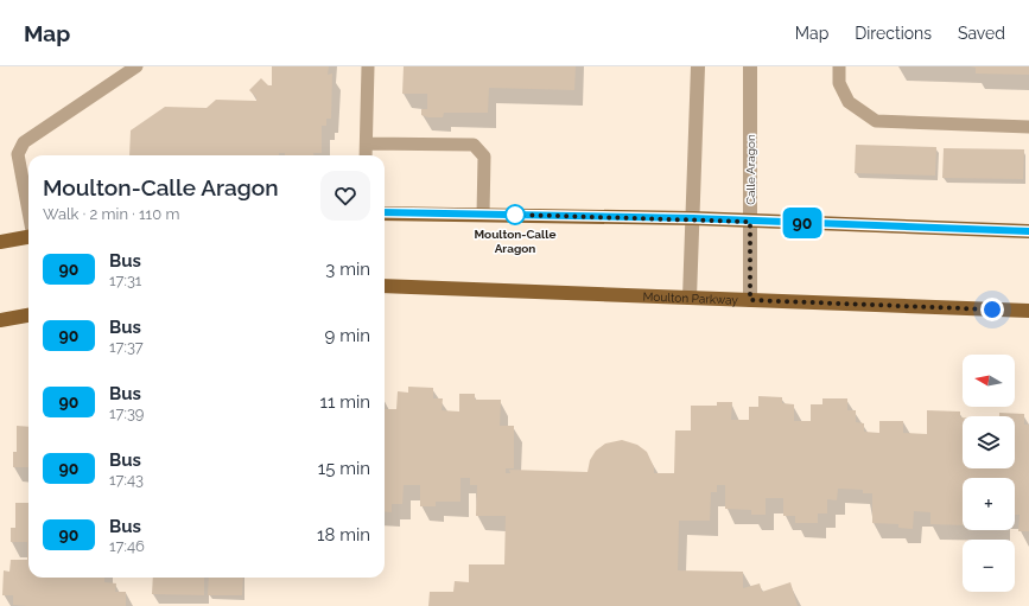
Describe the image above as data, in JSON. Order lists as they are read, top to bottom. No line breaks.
{"streets":{"main road":["Moulton Parkway"],"street":["Calle Aragon"]},"crossings":[["Calle Aragon","Moulton Parkway"]],"places":["Moulton-Calle Aragon"],"lines":["bus line 90"],"north":"left","page":{"header":"Map","nav":["Map","Directions","Saved"],"on_map":"90","heading":["Moulton-Calle Aragon","Walk · 2 min · 110 m"],"list":[{"mark":"90","name":"Bus","note":"17:31","value":"3 min"},{"mark":"90","name":"Bus","note":"17:37","value":"9 min"},{"mark":"90","name":"Bus","note":"17:39","value":"11 min"},{"mark":"90","name":"Bus","note":"17:43","value":"15 min"},{"mark":"90","name":"Bus","note":"17:46","value":"18 min"}],"map_buttons":["+","−"]}}
